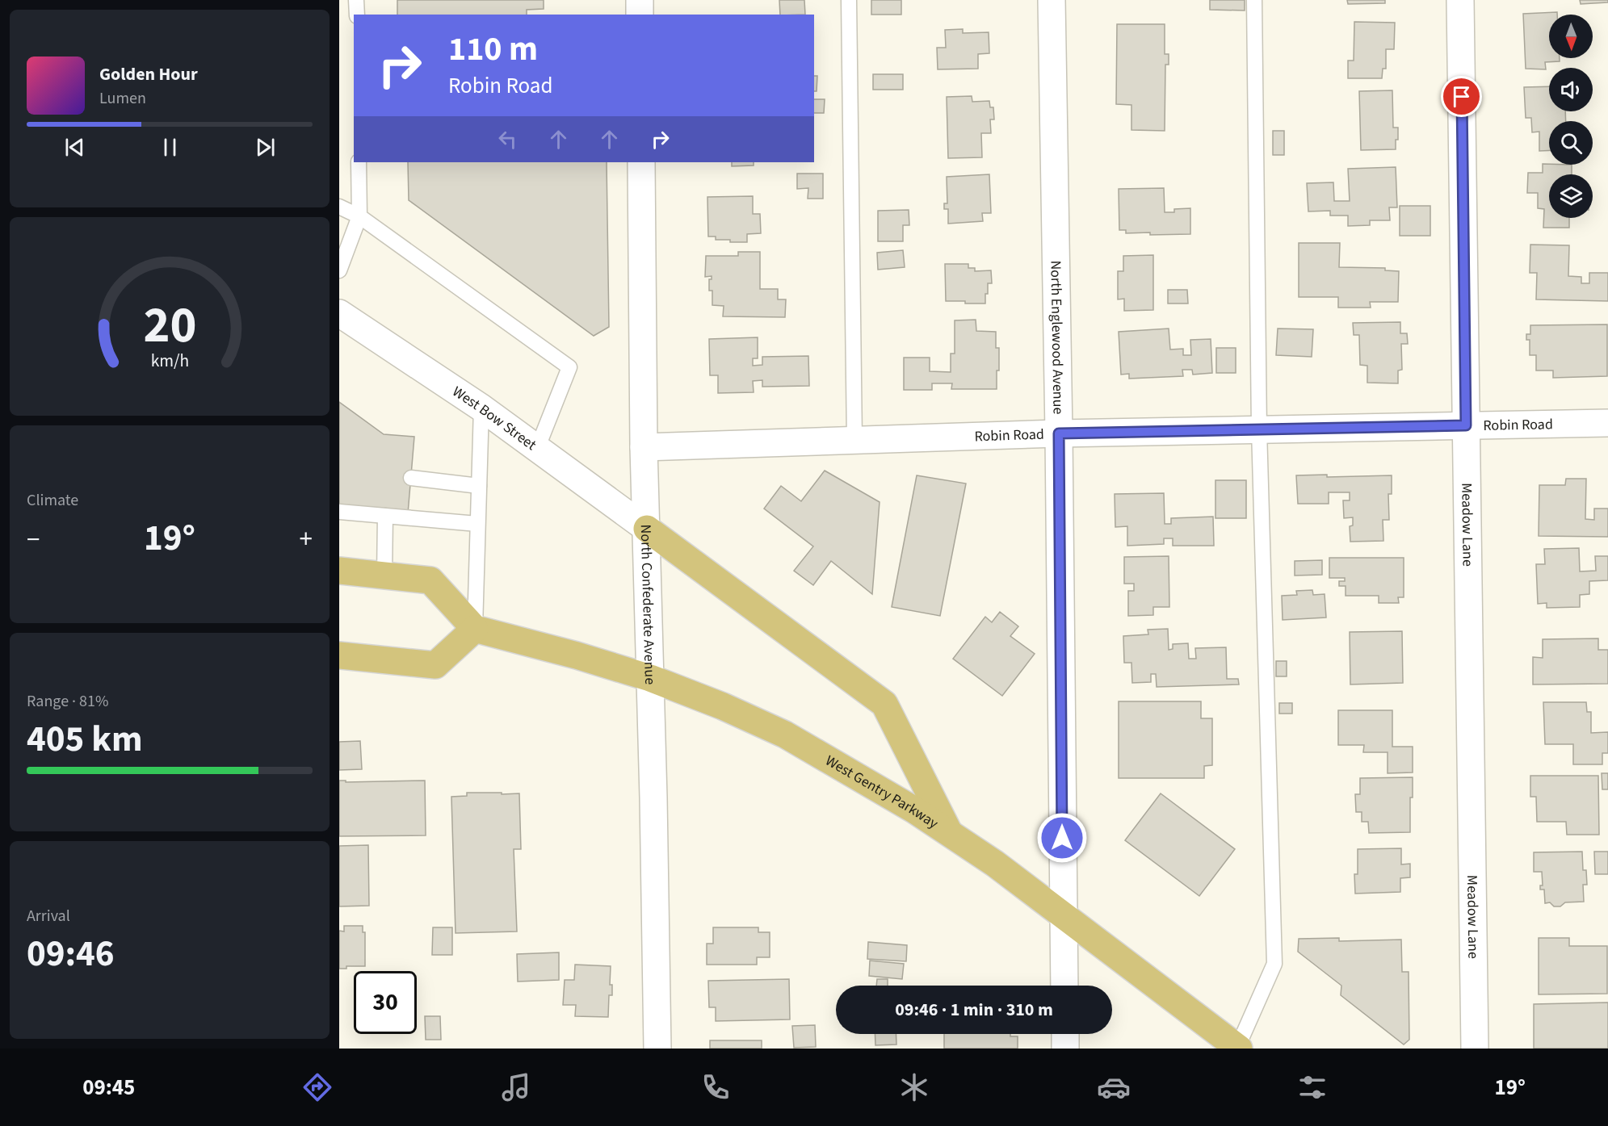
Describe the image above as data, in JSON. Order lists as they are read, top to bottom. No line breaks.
{"streets":{"main road":["West Gentry Parkway"],"street":["North Englewood Avenue","West Bow Street","Robin Road","Meadow Lane","North Confederate Avenue"]},"crossings":[["North Englewood Avenue","Robin Road"],["North Englewood Avenue","West Gentry Parkway"],["West Bow Street","North Confederate Avenue"],["Robin Road","Meadow Lane"],["Robin Road","North Confederate Avenue"],["North Confederate Avenue","West Gentry Parkway"]],"north":"bottom","page":{"turn":["110 m","Robin Road"],"song":["Golden Hour","Lumen"],"tile":["Climate",["Range · 81%","405 km"],["Arrival","09:46"]],"heat":["−","19°","+"],"limit":"30","trip":"09:46 · 1 min · 310 m","tabs":["09:45","19°"],"gauge":["20","km/h"]}}
